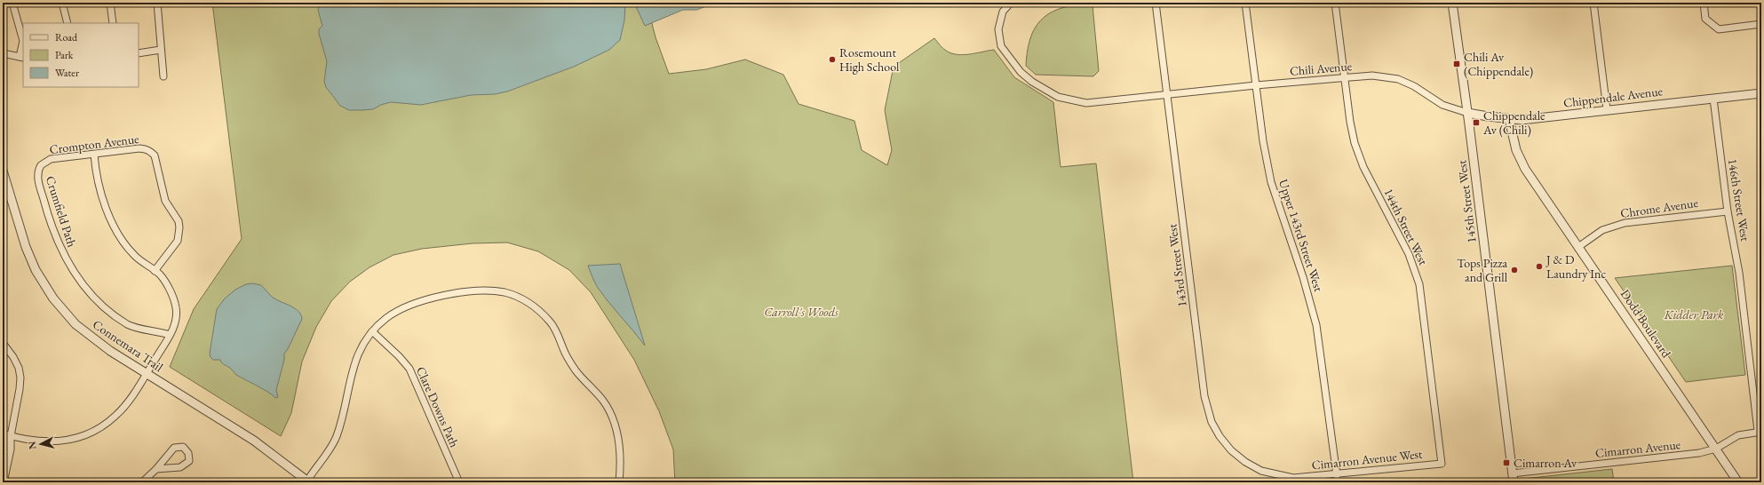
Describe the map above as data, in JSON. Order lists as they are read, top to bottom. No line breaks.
{"streets":{"street":["Chili Avenue","Chippendale Avenue","Crompton Avenue","146th Street West","145th Street West","Chrome Avenue","Crumfield Path","144th Street West","Upper 143rd Street West","143rd Street West","Dodd Boulevard","Connemara Trail","Clare Downs Path","Cimarron Avenue","Cimarron Avenue West"]},"crossings":[["Chili Avenue","Chippendale Avenue"],["Chili Avenue","145th Street West"],["Chili Avenue","144th Street West"],["Chili Avenue","Upper 143rd Street West"],["Chili Avenue","143rd Street West"],["Chippendale Avenue","146th Street West"],["Chippendale Avenue","145th Street West"],["Chippendale Avenue","Dodd Boulevard"],["Crompton Avenue","Crumfield Path"],["146th Street West","Chrome Avenue"],["146th Street West","Cimarron Avenue"],["145th Street West","Cimarron Avenue"],["Chrome Avenue","Dodd Boulevard"],["144th Street West","Cimarron Avenue West"],["Upper 143rd Street West","Cimarron Avenue West"],["143rd Street West","Cimarron Avenue West"],["Dodd Boulevard","Cimarron Avenue"]],"parks":["Carroll's Woods","Kidder Park"],"places":{"other":["Rosemount High School","J & D Laundry Inc","Tops Pizza and Grill"],"transit":["Chili Av (Chippendale)","Chippendale Av (Chili)","Cimarron Av"]},"legend":["Road","Park","Water"],"north":"left"}
